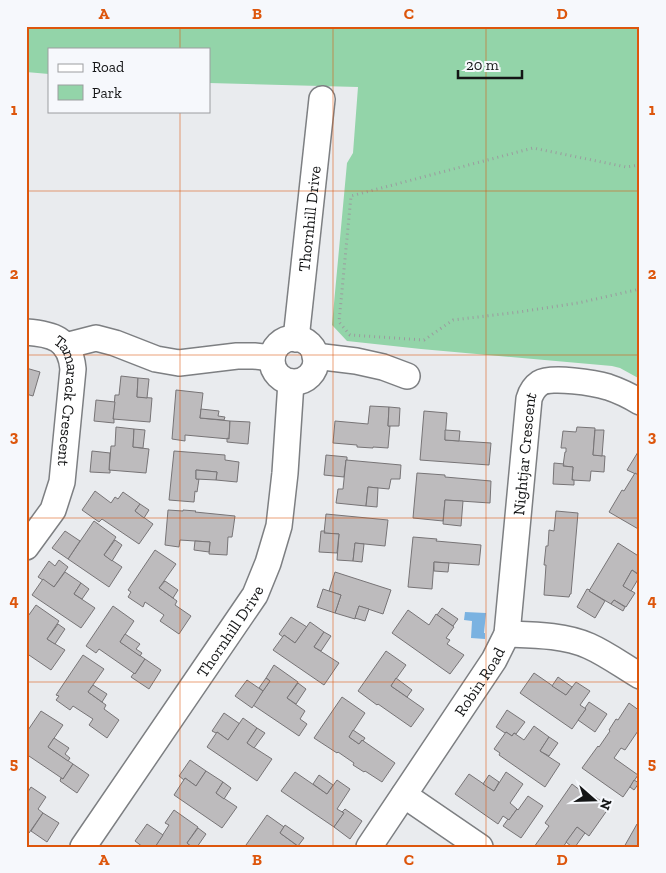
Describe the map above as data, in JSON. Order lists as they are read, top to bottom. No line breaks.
{"streets":{"street":["Thornhill Drive","Tamarack Crescent","Nightjar Crescent","Robin Road"]},"crossings":[["Nightjar Crescent","Robin Road"]],"legend":["Road","Park"],"scale_bar":"20 m","north":"right","grid":{"columns":["A","B","C","D"],"rows":["1","2","3","4","5"]}}
